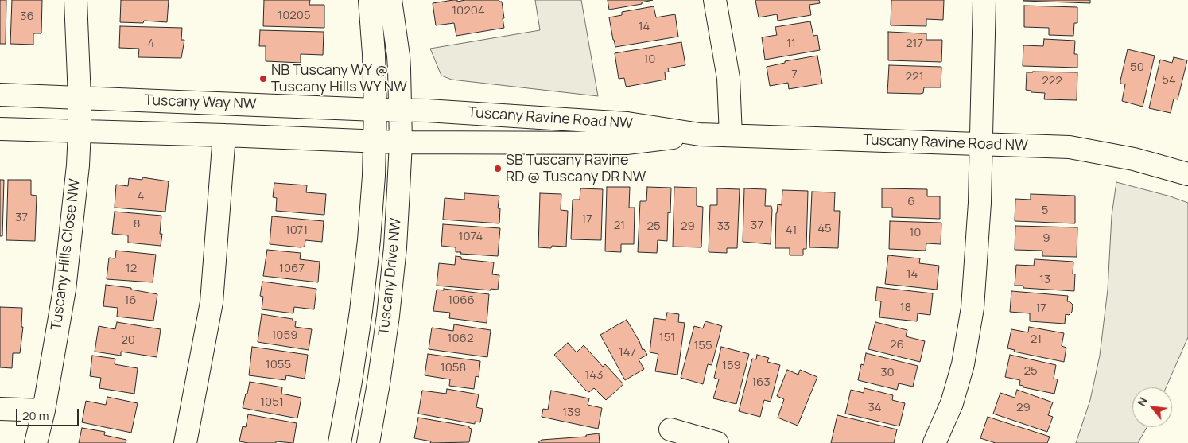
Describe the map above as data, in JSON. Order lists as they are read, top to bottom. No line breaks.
{"streets":{"street":["Tuscany Way NW","Tuscany Ravine Road NW","Tuscany Hills Close NW","Tuscany Drive NW"]},"crossings":[["Tuscany Way NW","Tuscany Ravine Road NW"],["Tuscany Way NW","Tuscany Hills Close NW"],["Tuscany Way NW","Tuscany Drive NW"],["Tuscany Ravine Road NW","Tuscany Drive NW"]],"places":["NB Tuscany WY @ Tuscany Hills WY NW","SB Tuscany Ravine RD @ Tuscany DR NW"],"house_numbers":["10204","10205","36","14","4","11","217","10","50","7","221","54","222","4","6","5","37","17","8","21","37","25","29","33","45","1071","41","10","1074","9","12","1067","14","13","16","1066","18","17","1059","151","1062","21","20","26","155","147","1055","159","1058","25","30","143","163","1051","34","29","139"],"scale_bar":"20 m","north":"top left"}
